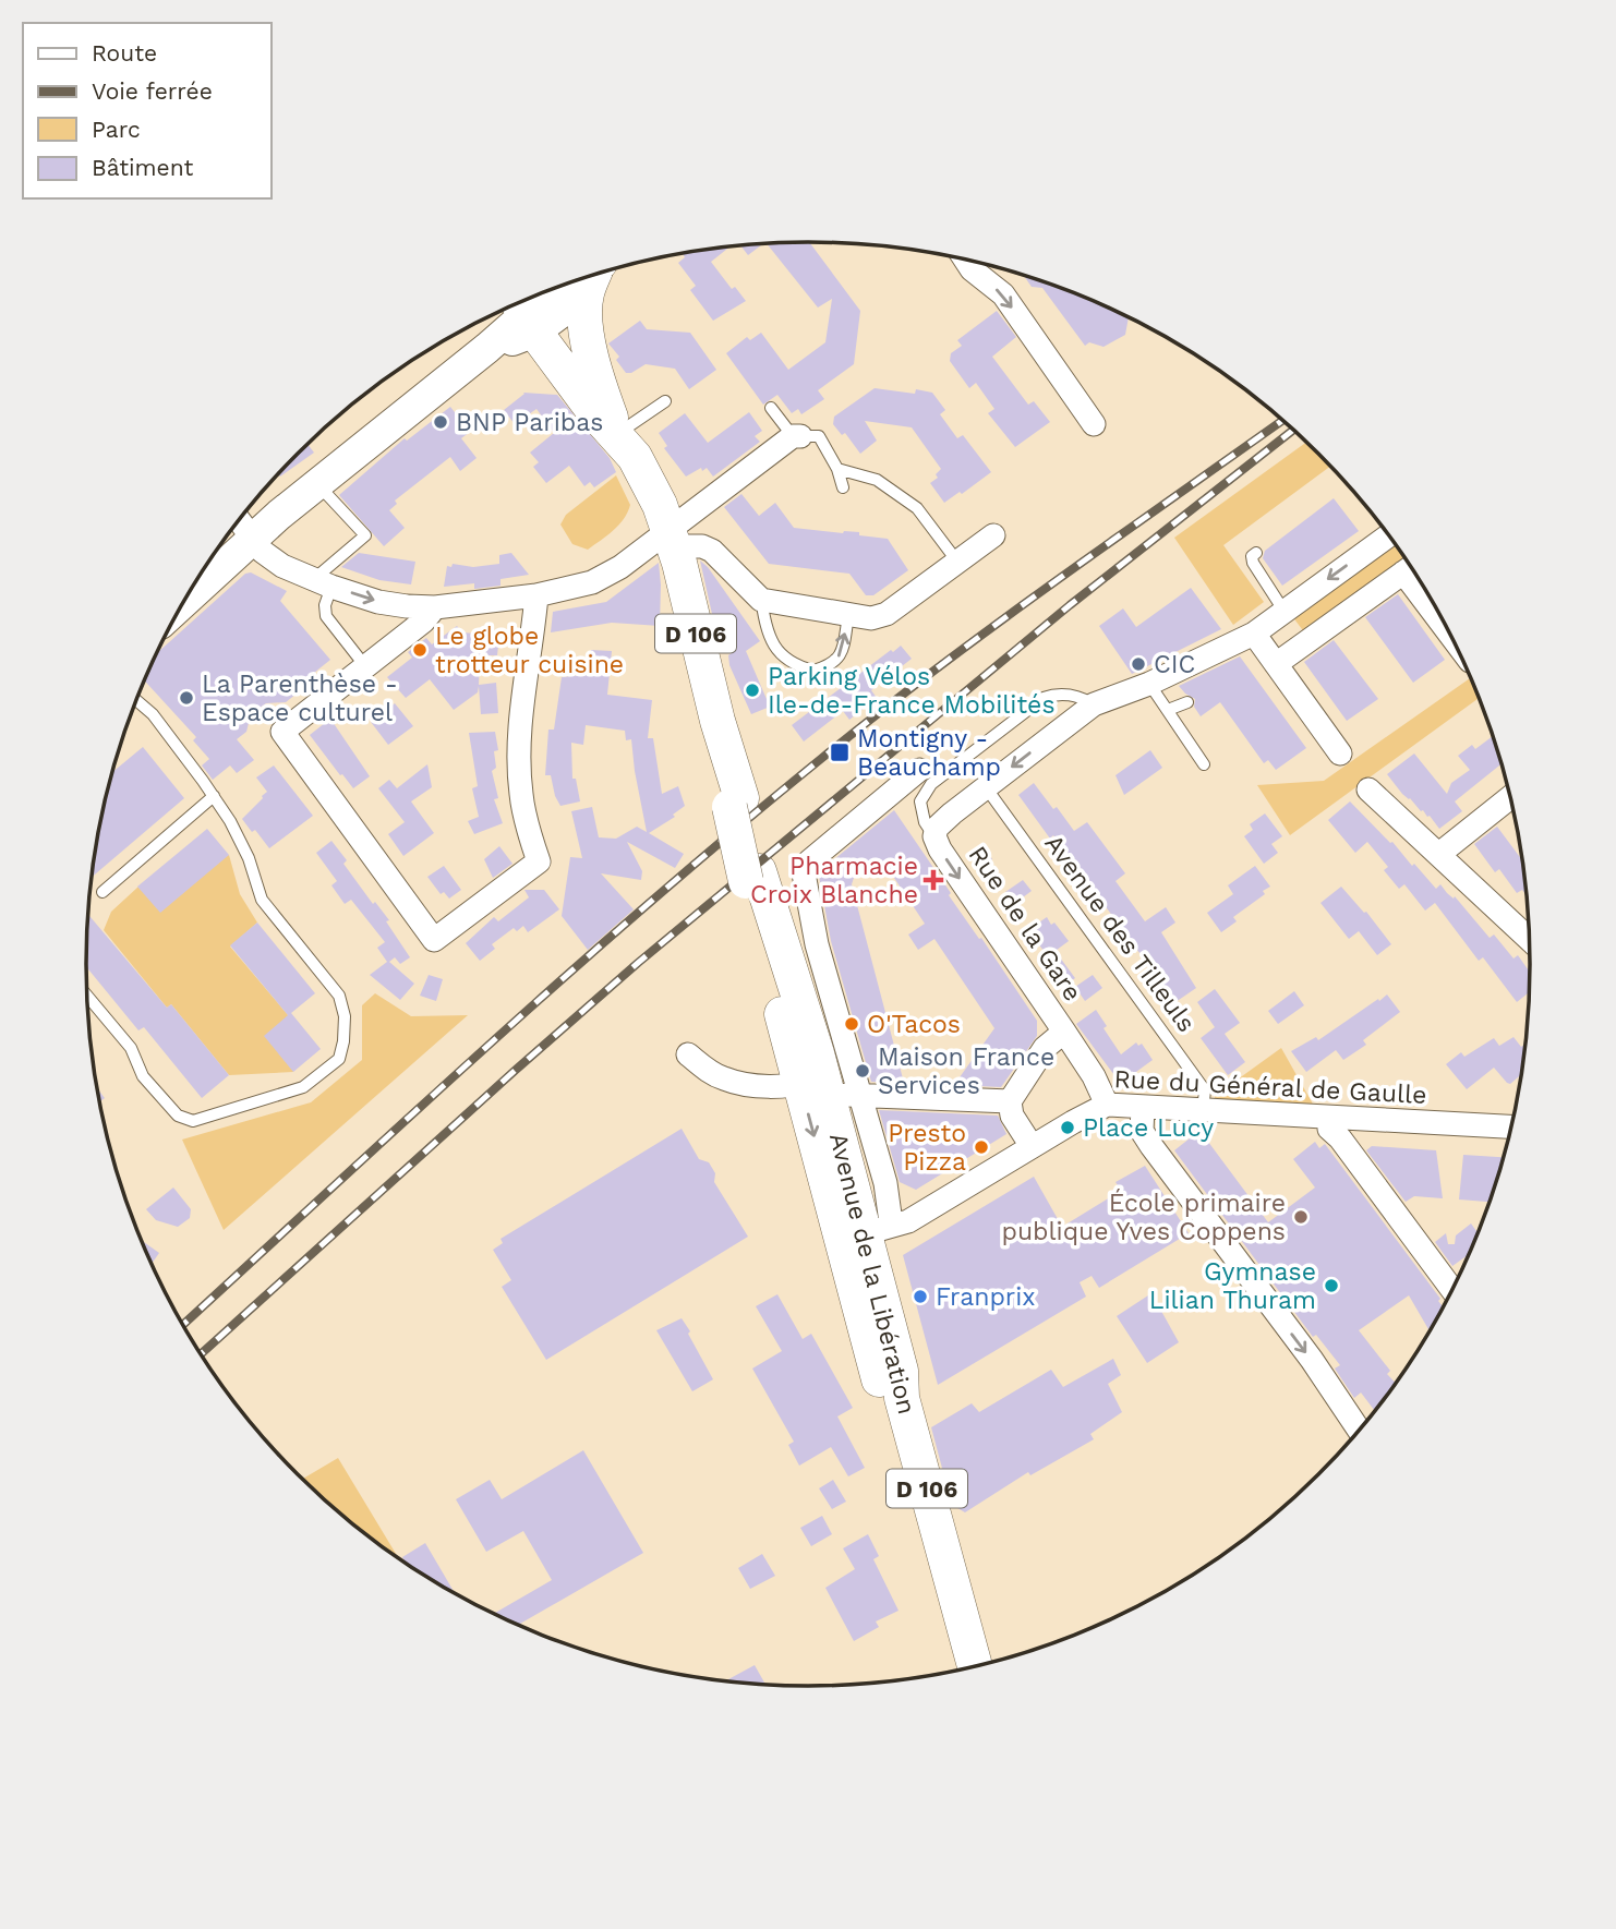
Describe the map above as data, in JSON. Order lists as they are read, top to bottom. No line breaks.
{"streets":{"main road":["D 106","Avenue de la Libération"],"street":["Rue de la Gare","Rue du Général de Gaulle"],"lane":["Avenue des Tilleuls"]},"crossings":[["D 106","Avenue de la Libération"],["Rue de la Gare","Avenue des Tilleuls"],["Rue de la Gare","Rue du Général de Gaulle"],["Avenue des Tilleuls","Rue du Général de Gaulle"],["Rue du Général de Gaulle","Avenue de la Libération"]],"places":{"other":["BNP Paribas","Le globe trotteur cuisine","CIC","Parking Vélos Ile-de-France Mobilités","La Parenthèse - Espace culturel","O'Tacos","Maison France Services","Place Lucy","Presto Pizza","École primaire publique Yves Coppens","Gymnase Lilian Thuram","Franprix"],"transit":["Montigny - Beauchamp"],"health":["Pharmacie Croix Blanche"]},"legend":["Route","Voie ferrée","Parc","Bâtiment"]}
